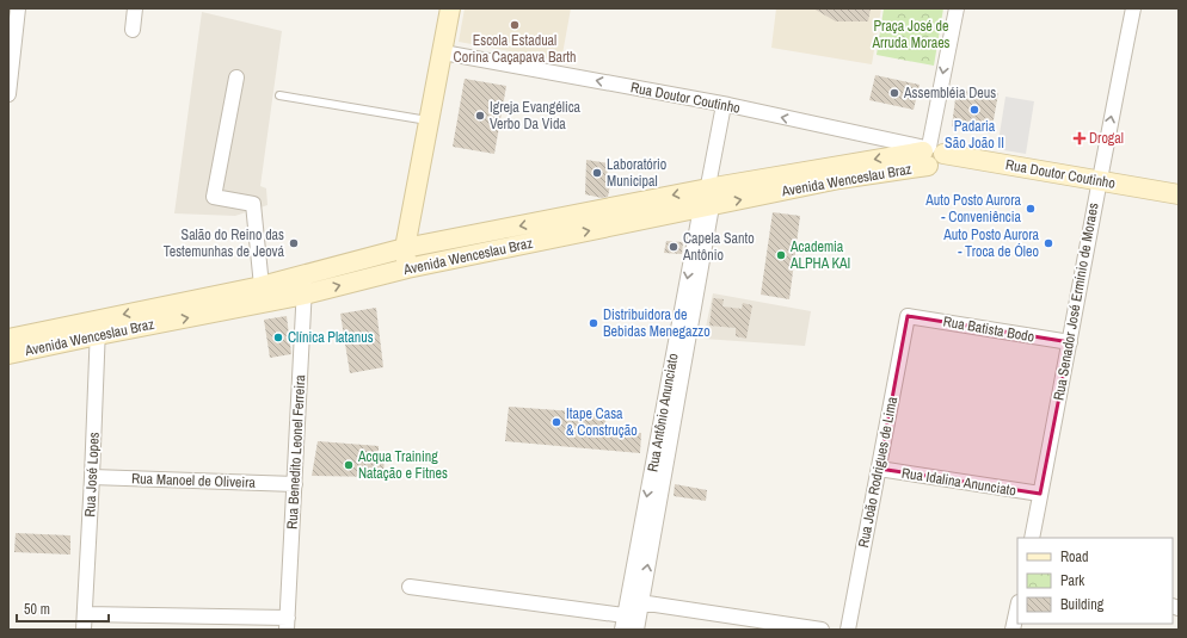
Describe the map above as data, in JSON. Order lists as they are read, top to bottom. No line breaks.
{"streets":{"main road":["Rua Doutor Coutinho","Avenida Wenceslau Braz"],"street":["Rua Senador José Ermínio de Moraes","Rua Batista Bodo","Rua Antônio Anunciato","Rua Benedito Leonel Ferreira","Rua João Rodrigues de Lima","Rua José Lopes","Rua Manoel de Oliveira","Rua Idalina Anunciato"]},"crossings":[["Rua Doutor Coutinho","Avenida Wenceslau Braz"],["Rua Doutor Coutinho","Rua Senador José Ermínio de Moraes"],["Rua Doutor Coutinho","Rua Antônio Anunciato"],["Avenida Wenceslau Braz","Rua Antônio Anunciato"],["Avenida Wenceslau Braz","Rua Benedito Leonel Ferreira"],["Avenida Wenceslau Braz","Rua José Lopes"],["Rua Senador José Ermínio de Moraes","Rua Batista Bodo"],["Rua Senador José Ermínio de Moraes","Rua Idalina Anunciato"],["Rua Batista Bodo","Rua João Rodrigues de Lima"],["Rua Benedito Leonel Ferreira","Rua Manoel de Oliveira"],["Rua João Rodrigues de Lima","Rua Idalina Anunciato"],["Rua José Lopes","Rua Manoel de Oliveira"]],"one_way":["Rua Doutor Coutinho"],"parks":["Praça José de Arruda Moraes"],"places":{"other":["Escola Estadual Corina Caçapava Barth","Assembléia Deus","Padaria São João II","Igreja Evangélica Verbo Da Vida","Laboratório Municipal","Auto Posto Aurora - Conveniência","Salão do Reino das Testemunhas de Jeová","Auto Posto Aurora - Troca de Óleo","Capela Santo Antônio","Academia ALPHA KAI","Distribuidora de Bebidas Menegazzo","Clínica Platanus","Itape Casa & Construção","Acqua Training Natação e Fitnes"],"health":["Drogal"]},"legend":["Road","Park","Building"],"scale_bar":"50 m"}
